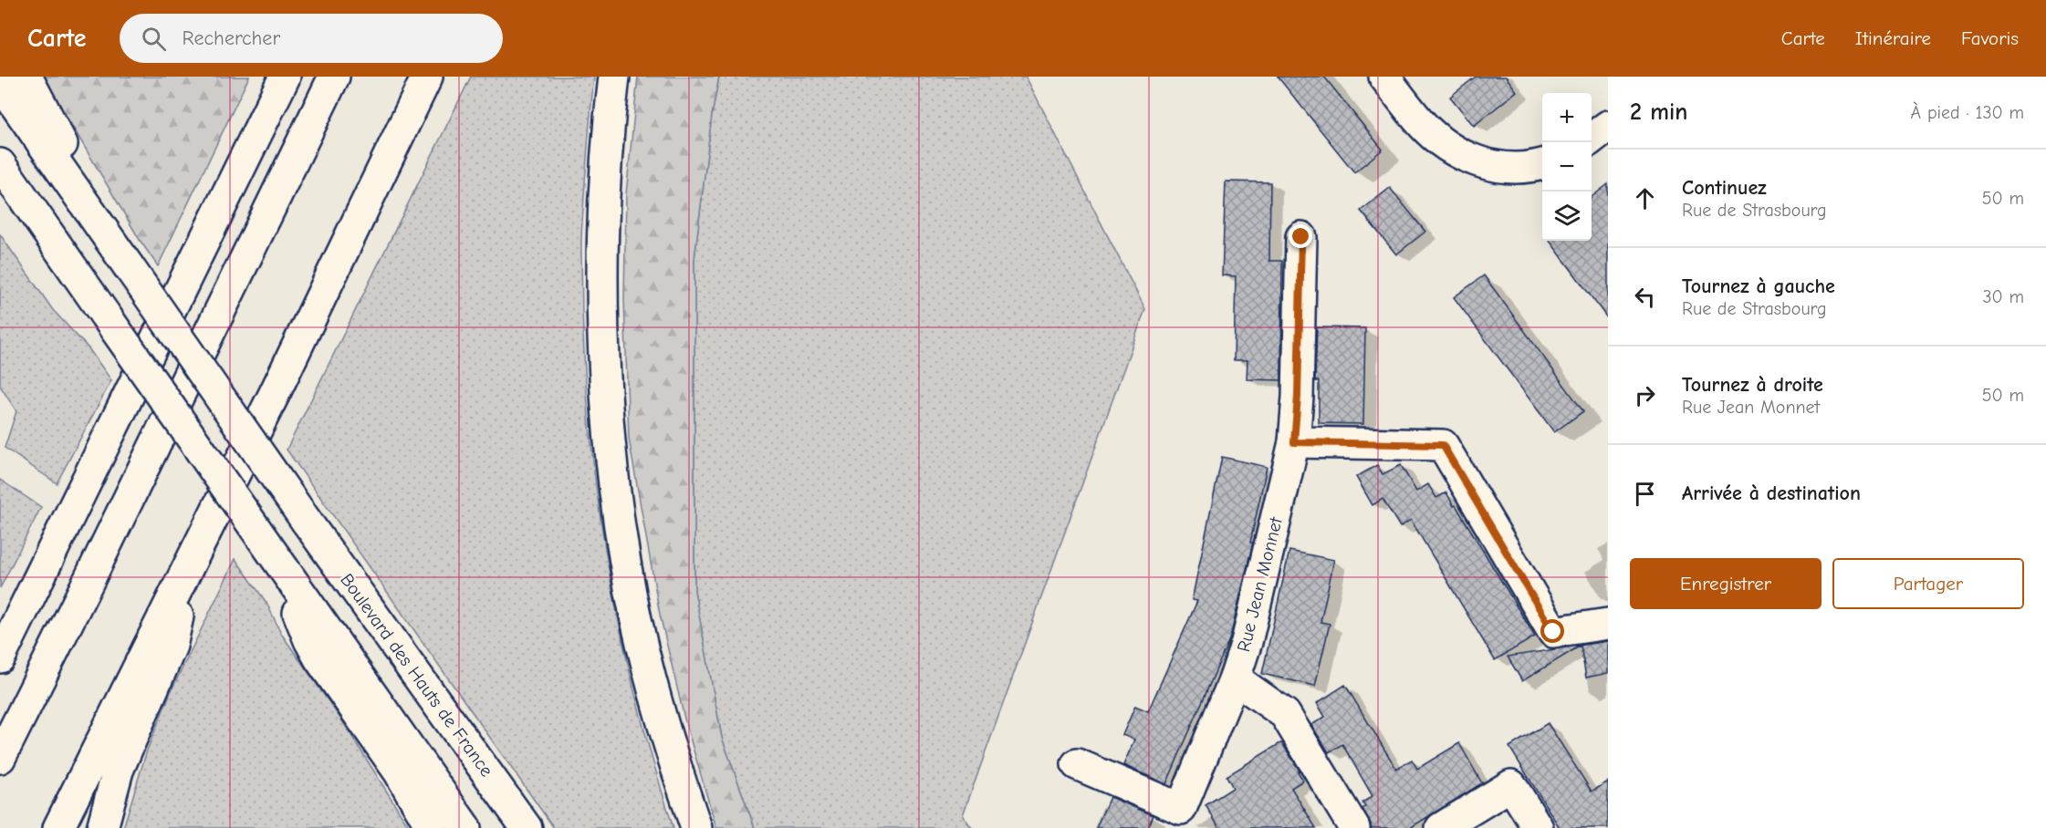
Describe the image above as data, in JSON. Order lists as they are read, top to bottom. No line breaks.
{"streets":{"main road":["Rue Jean Monnet","Boulevard des Hauts de France"]},"page":{"header":"Carte","search":"Rechercher","nav":["Carte","Itinéraire","Favoris"],"heading":["2 min","À pied · 130 m"],"map_buttons":["+","−"],"list":[["Continuez","Rue de Strasbourg","50 m"],["Tournez à gauche","Rue de Strasbourg","30 m"],["Tournez à droite","Rue Jean Monnet","50 m"],"Arrivée à destination"],"buttons":["Enregistrer","Partager"]}}
